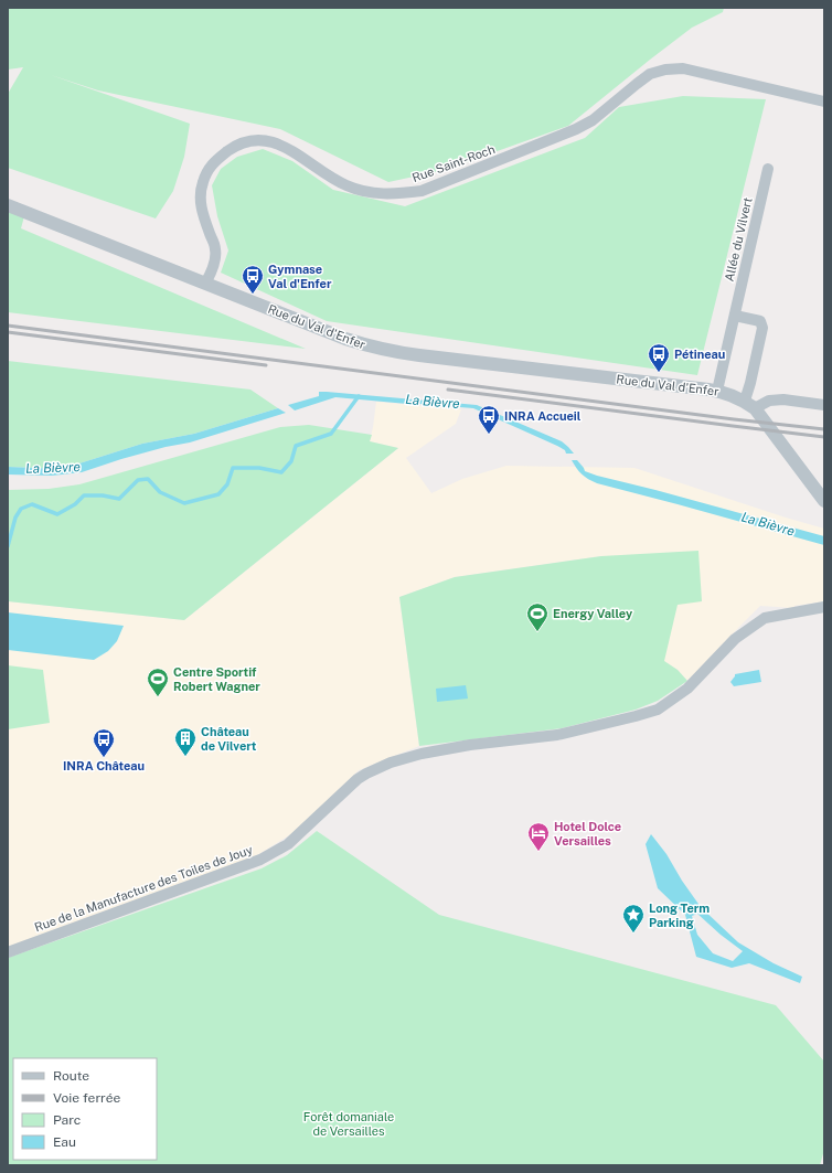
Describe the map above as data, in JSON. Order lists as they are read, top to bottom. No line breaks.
{"streets":{"street":["Rue Saint-Roch","Allée du Vilvert","Rue du Val d'Enfer","Rue de la Manufacture des Toiles de Jouy"]},"crossings":[["Rue Saint-Roch","Rue du Val d'Enfer"],["Allée du Vilvert","Rue du Val d'Enfer"]],"water":["La Bièvre"],"parks":["Forêt domaniale de Versailles"],"places":{"bus stop":["Gymnase Val d'Enfer","Pétineau","INRA Accueil","INRA Château"],"sports":["Energy Valley","Centre Sportif Robert Wagner"],"building":["Château de Vilvert"],"hotel":["Hotel Dolce Versailles"],"place":["Long Term Parking"]},"legend":["Route","Voie ferrée","Parc","Eau"]}
